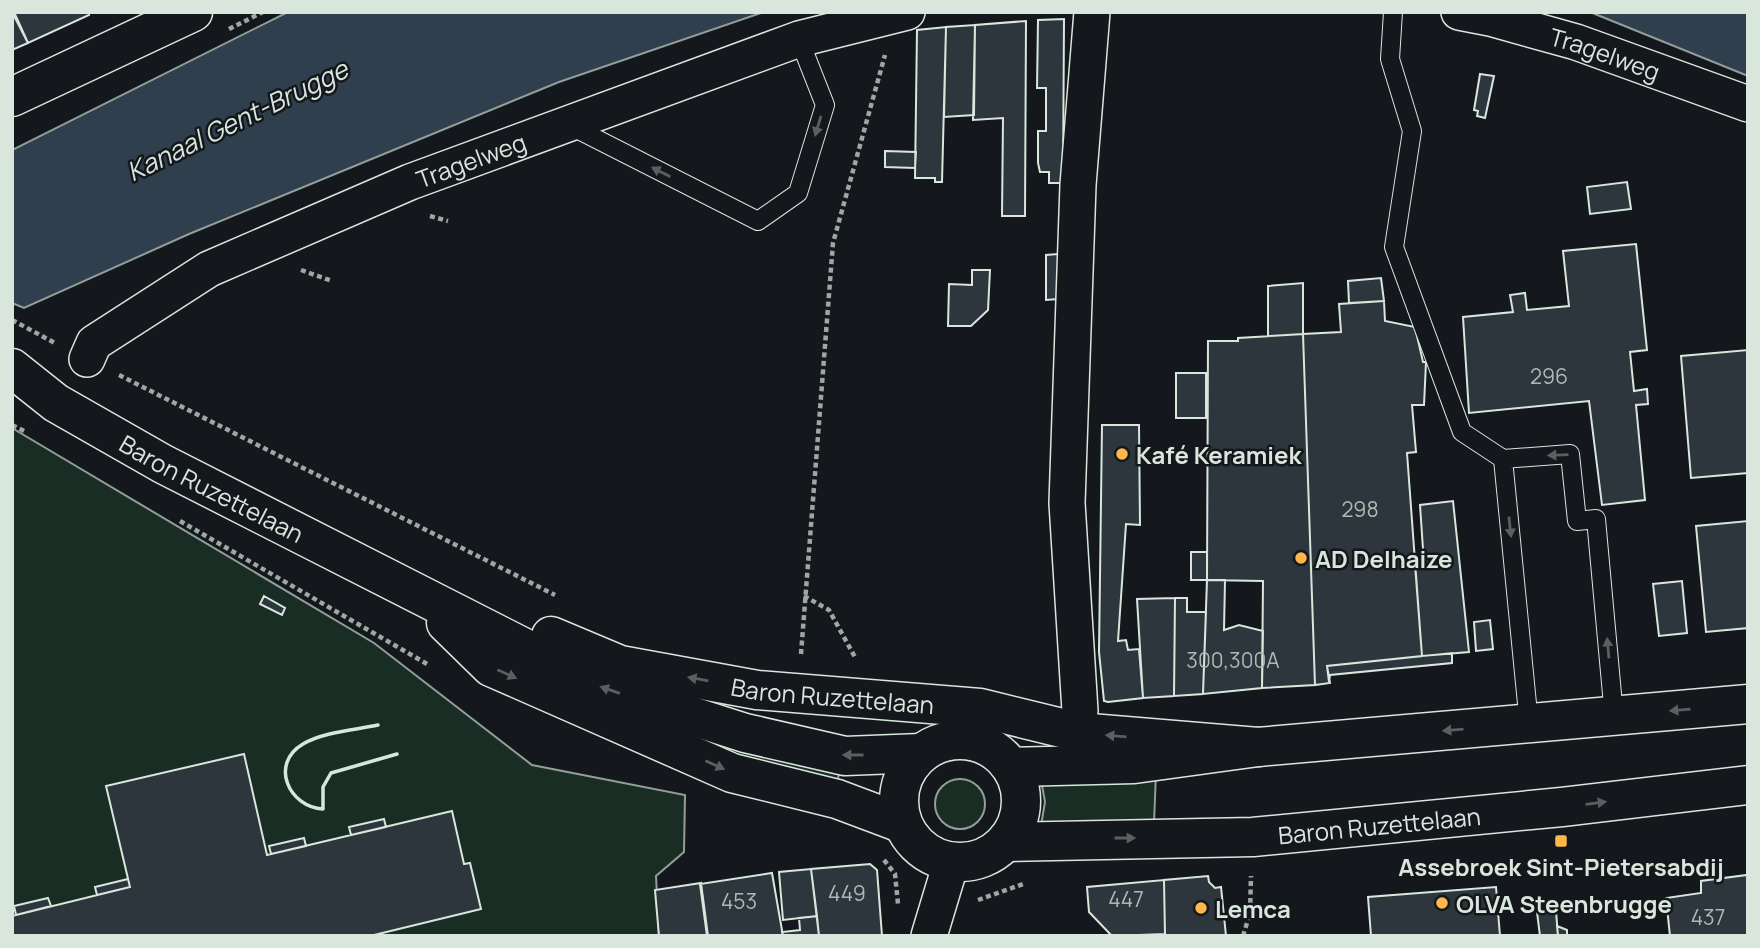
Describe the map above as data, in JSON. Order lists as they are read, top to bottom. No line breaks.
{"streets":{"main road":["Baron Ruzettelaan"],"street":["Tragelweg"]},"water":["Kanaal Gent-Brugge"],"places":{"other":["Kafé Keramiek","AD Delhaize","OLVA Steenbrugge","Lemca"],"transit":["Assebroek Sint-Pietersabdij"]},"house_numbers":["296","298","300,300A","449","447","453","437"]}
